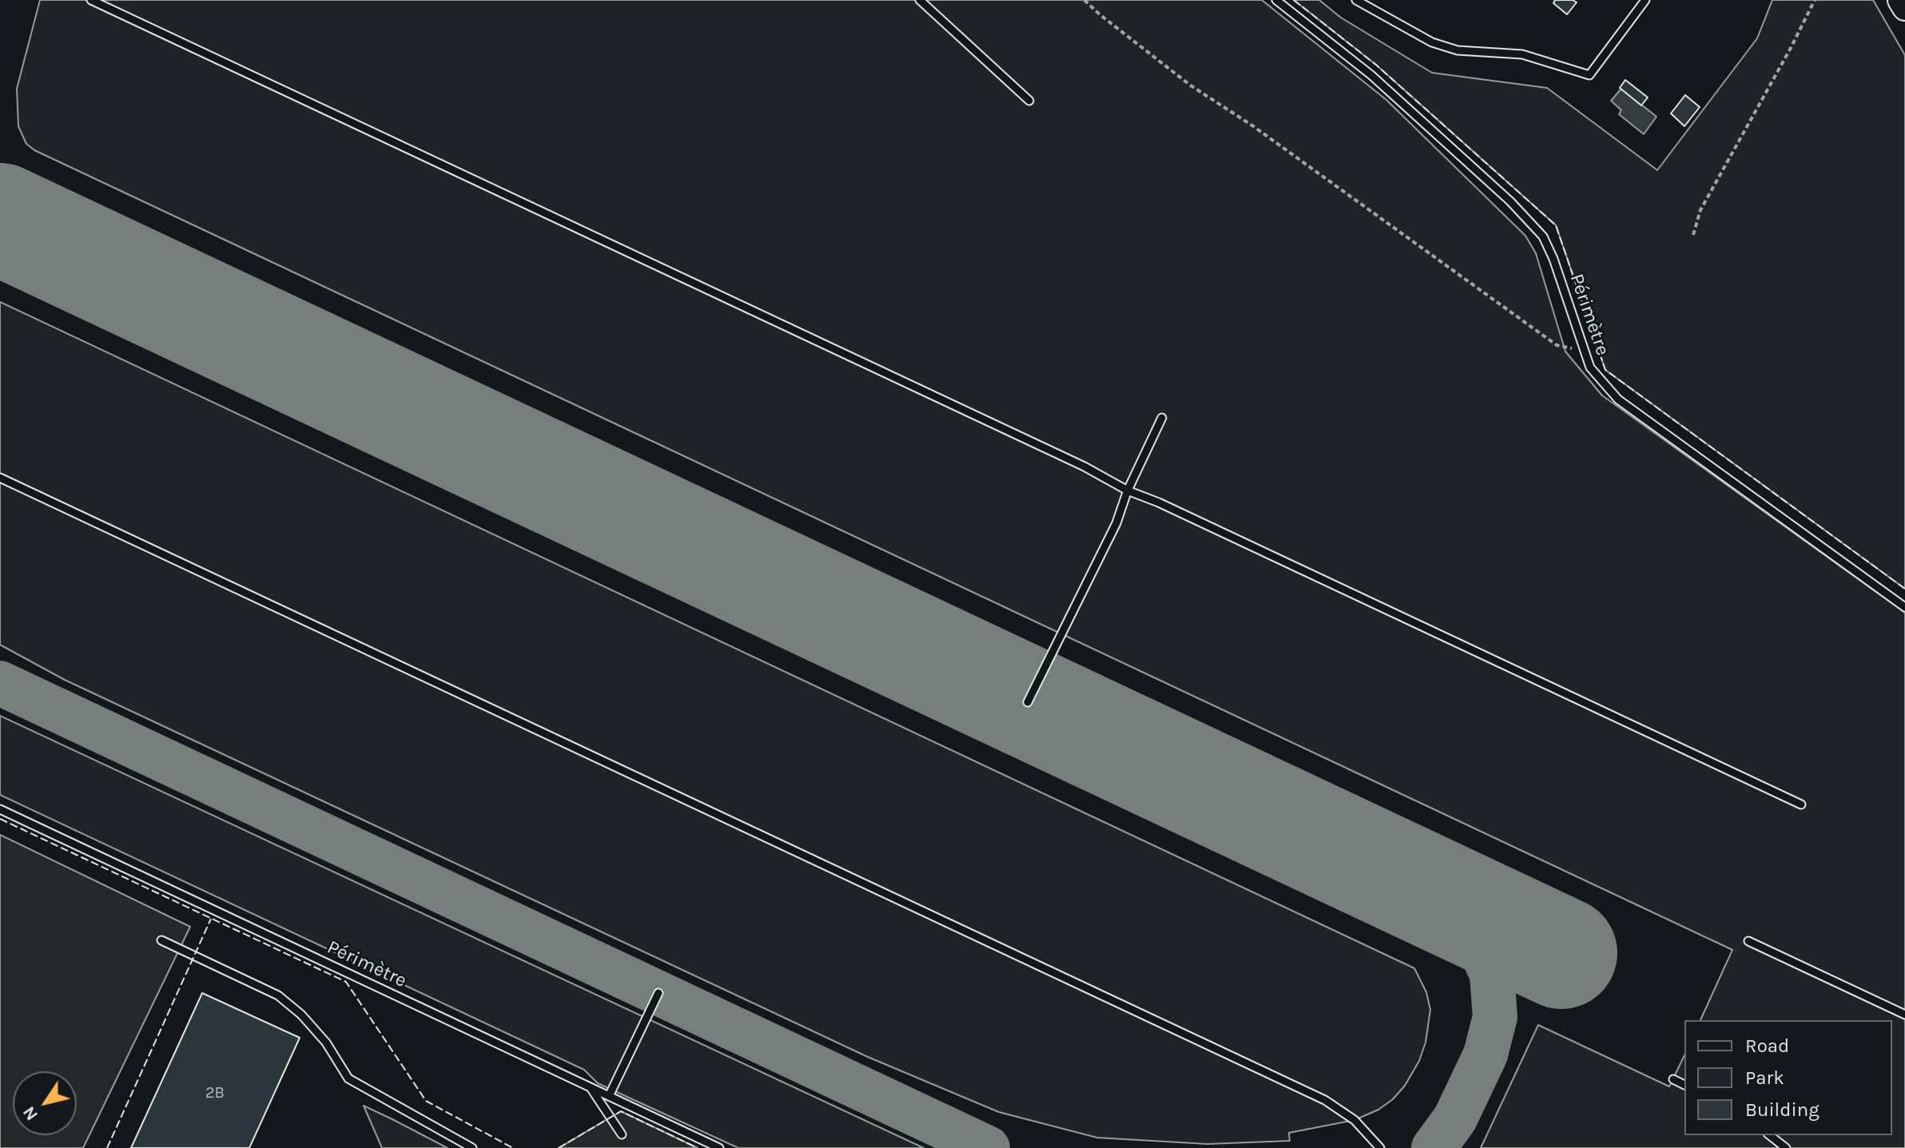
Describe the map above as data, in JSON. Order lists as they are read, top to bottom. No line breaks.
{"streets":{"lane":["Périmètre"]},"house_numbers":["2B"],"legend":["Road","Park","Building"],"north":"bottom left"}
